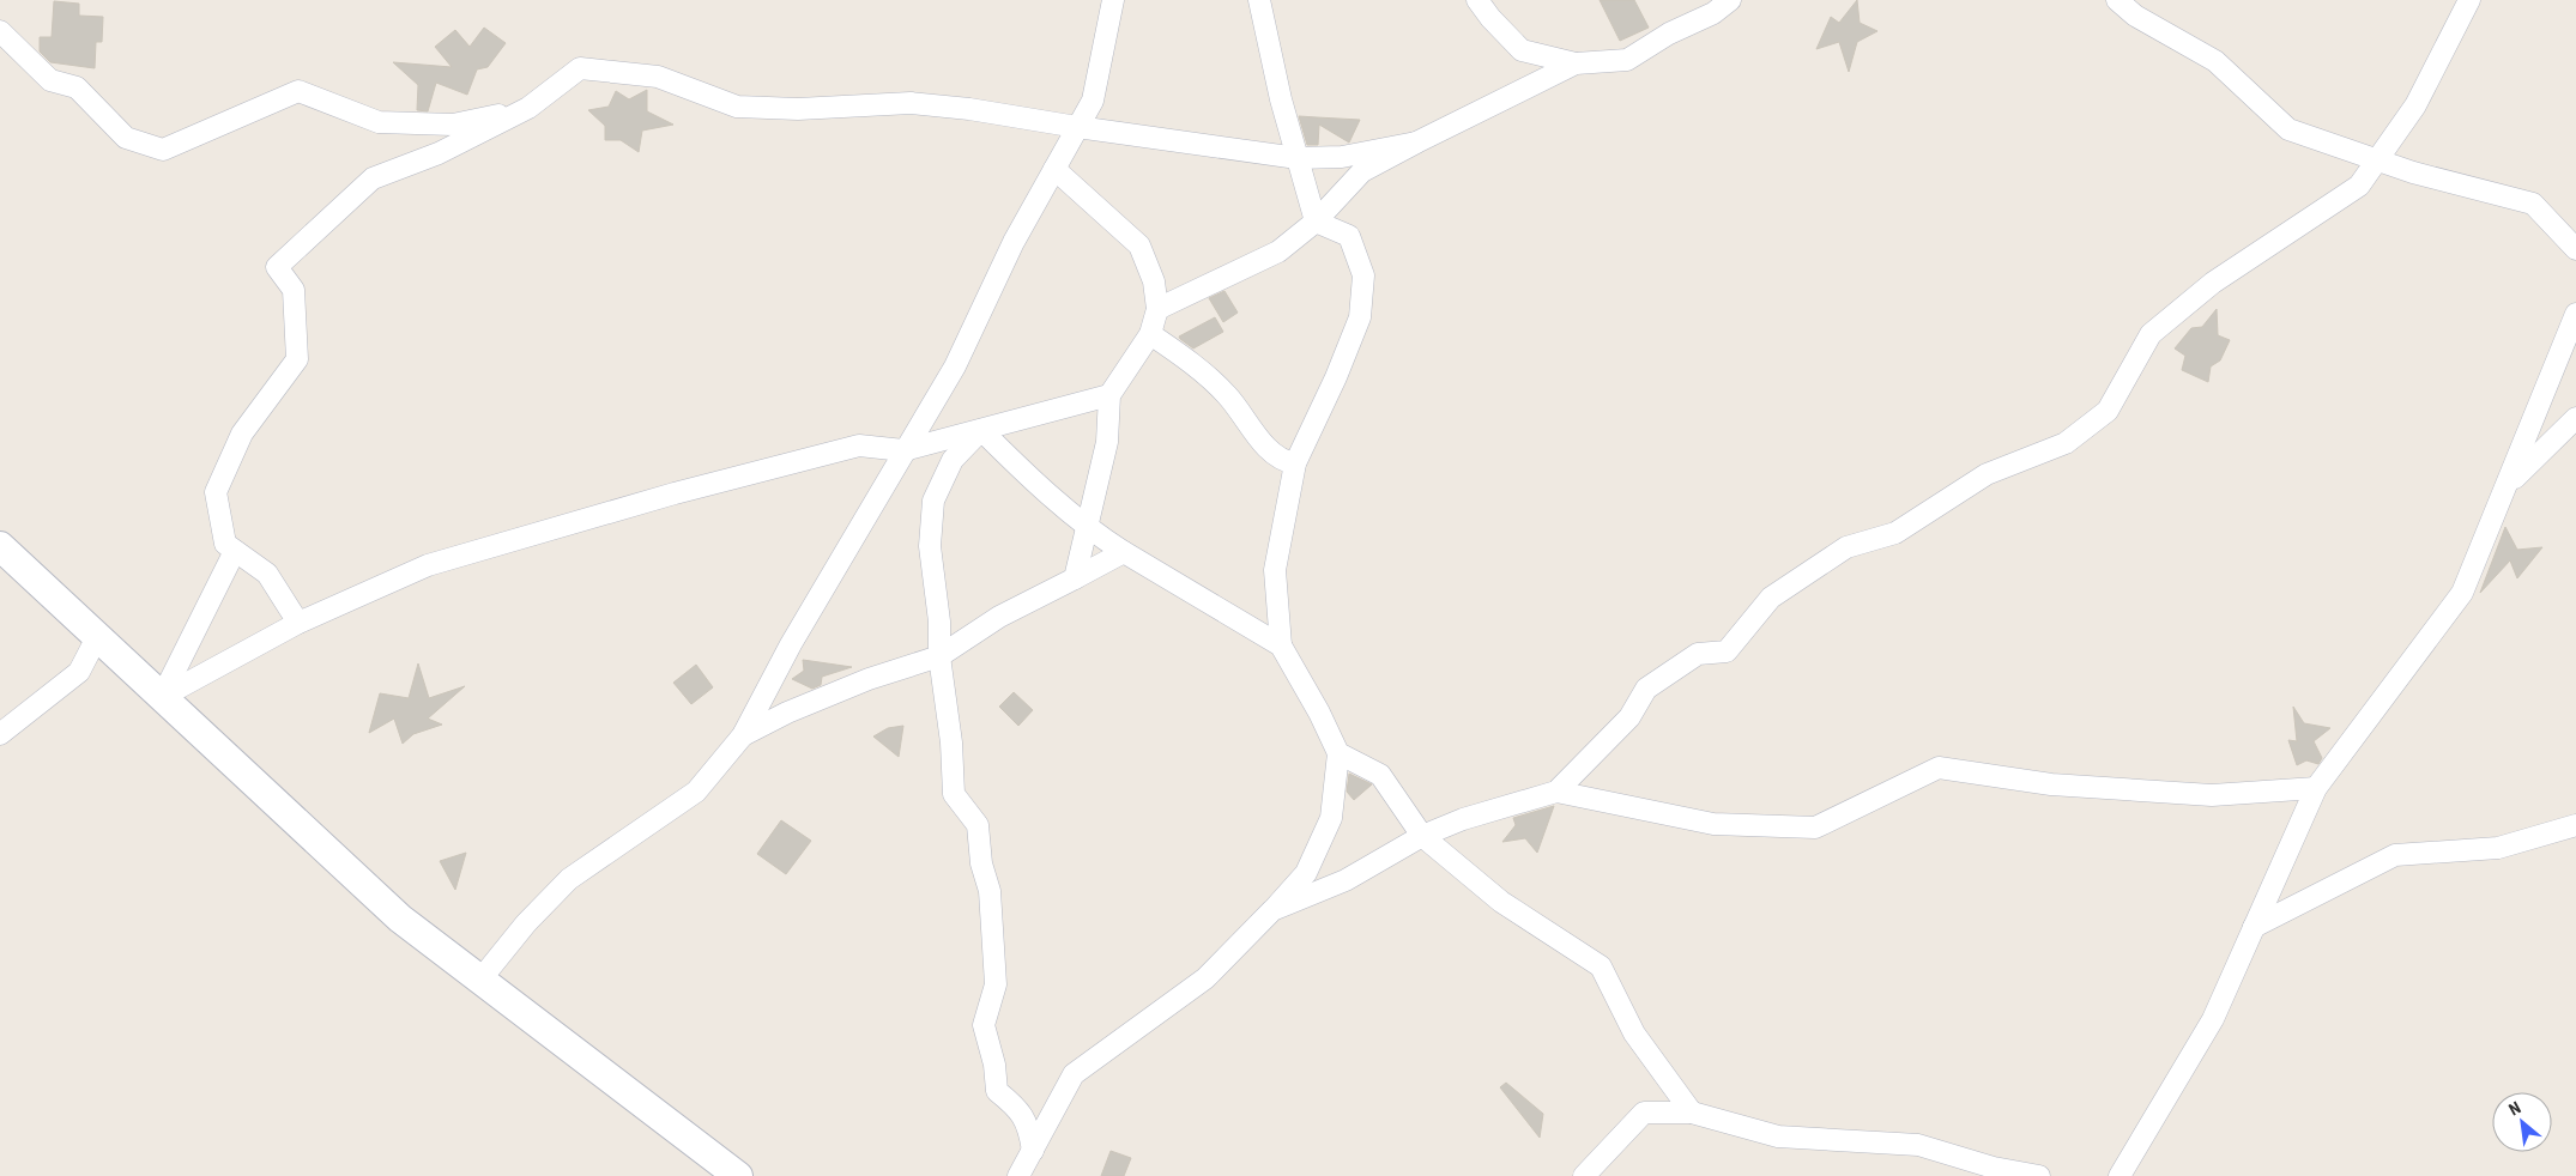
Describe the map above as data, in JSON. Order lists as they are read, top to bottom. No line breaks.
{"north":"top left"}
